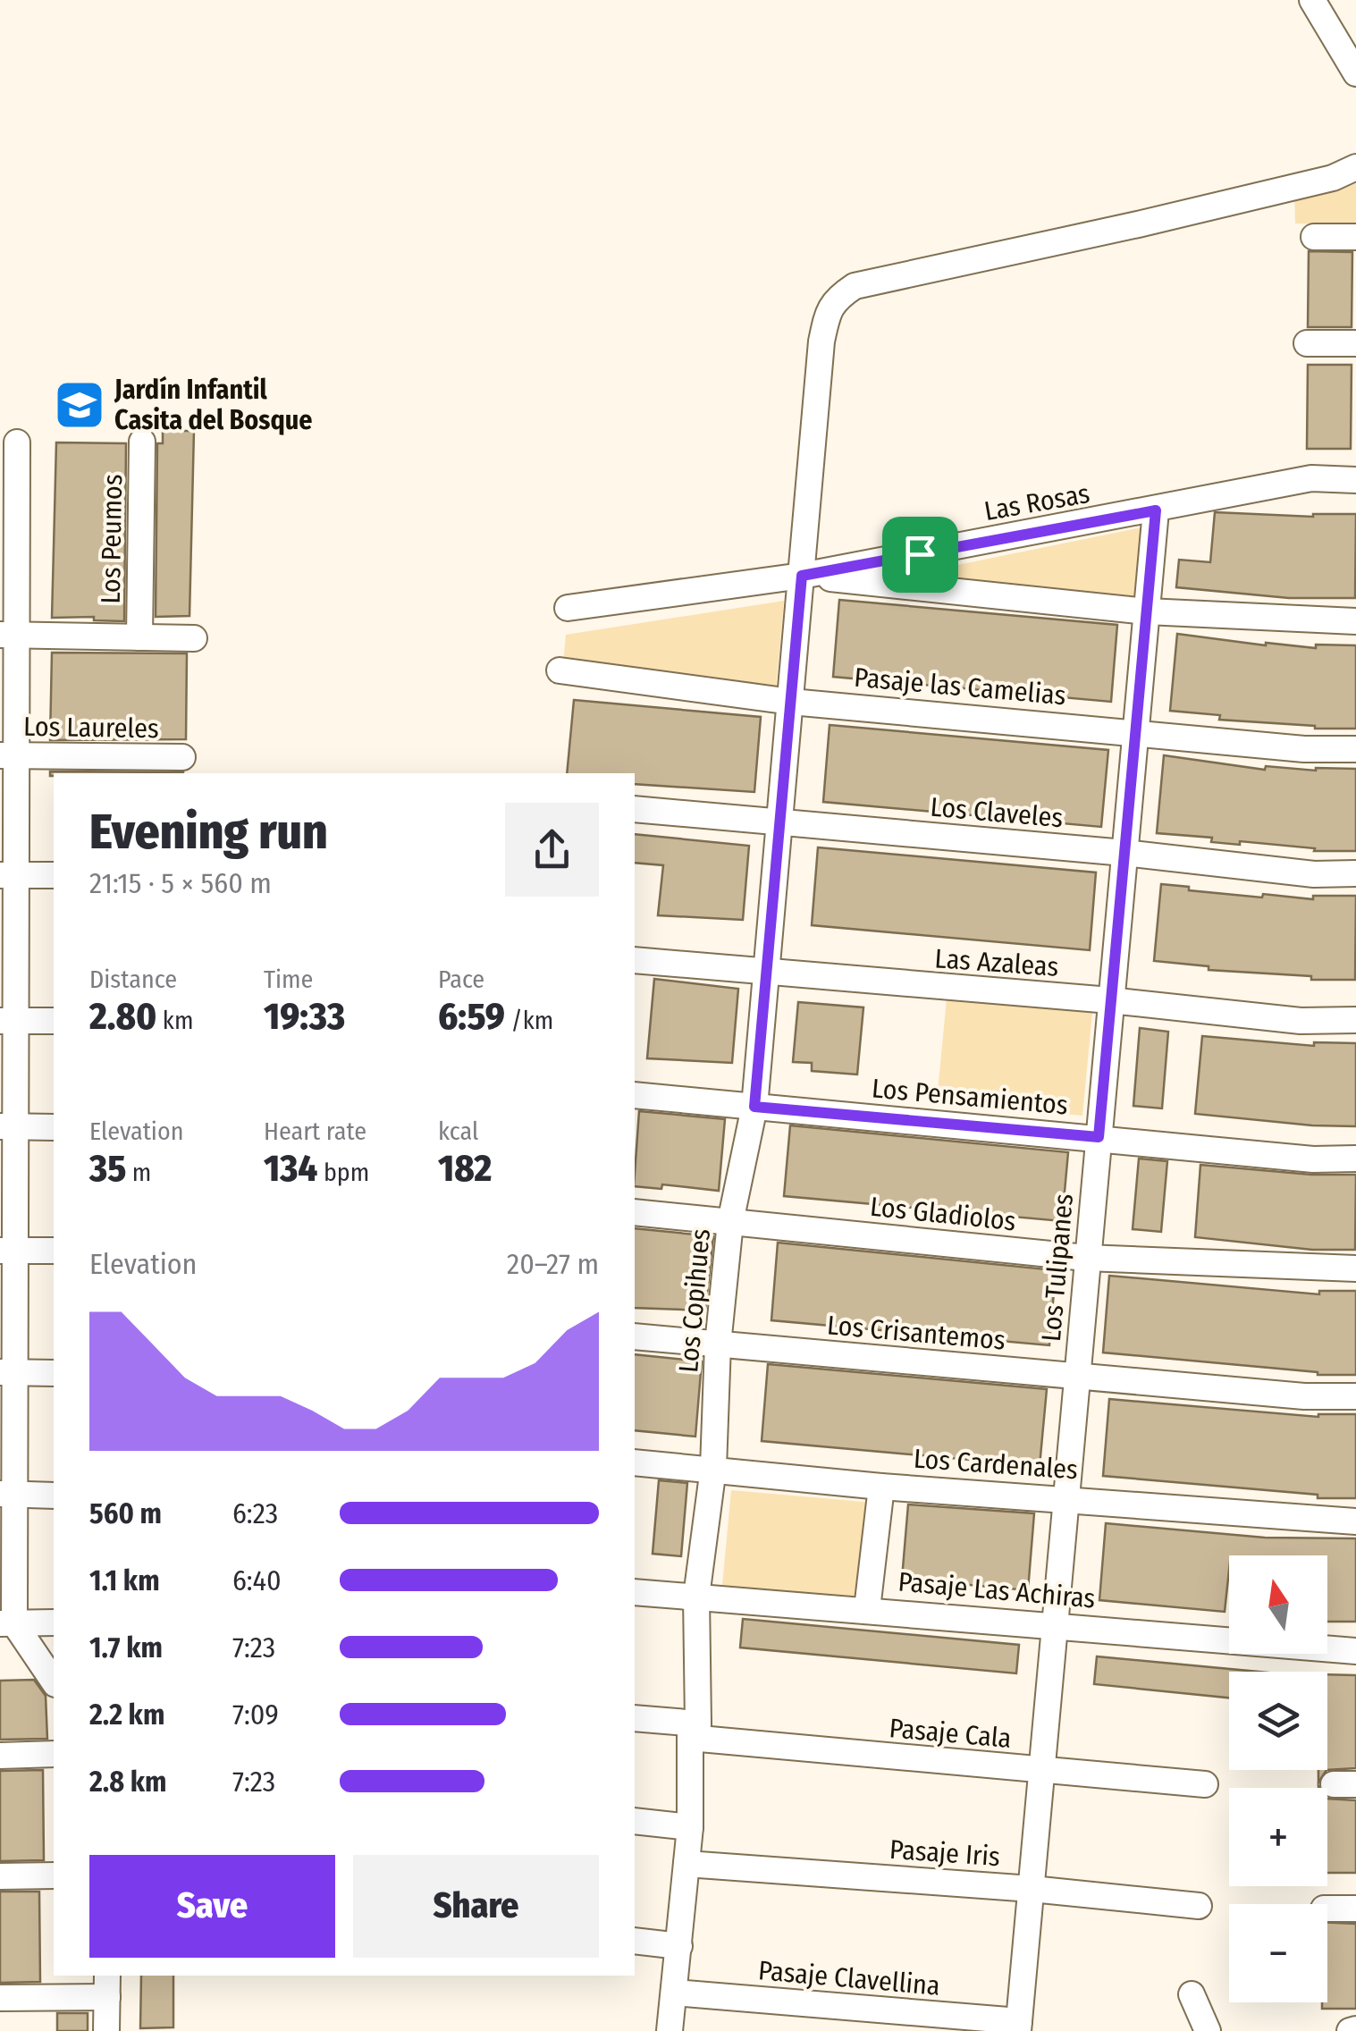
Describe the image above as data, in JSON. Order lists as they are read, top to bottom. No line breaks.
{"streets":{"street":["Las Rosas","Los Peumos","Pasaje las Camelias","Los Laureles","Los Claveles","Las Azaleas","Los Pensamientos","Los Gladiolos","Los Tulipanes","Los Copihues","Los Crisantemos","Los Cardenales","Pasaje Las Achiras","Pasaje Cala","Pasaje Iris","Pasaje Clavellina"]},"crossings":[["Las Rosas","Los Tulipanes"],["Las Rosas","Los Copihues"],["Pasaje las Camelias","Los Tulipanes"],["Pasaje las Camelias","Los Copihues"],["Los Claveles","Los Tulipanes"],["Los Claveles","Los Copihues"],["Las Azaleas","Los Tulipanes"],["Las Azaleas","Los Copihues"],["Los Pensamientos","Los Tulipanes"],["Los Pensamientos","Los Copihues"],["Los Gladiolos","Los Tulipanes"],["Los Gladiolos","Los Copihues"],["Los Tulipanes","Los Crisantemos"],["Los Tulipanes","Los Cardenales"],["Los Tulipanes","Pasaje Las Achiras"],["Los Tulipanes","Pasaje Cala"],["Los Tulipanes","Pasaje Iris"],["Los Tulipanes","Pasaje Clavellina"],["Los Copihues","Los Crisantemos"],["Los Copihues","Los Cardenales"],["Los Copihues","Pasaje Las Achiras"],["Los Copihues","Pasaje Cala"],["Los Copihues","Pasaje Iris"],["Los Copihues","Pasaje Clavellina"]],"places":{"school or university":["Jardín Infantil Casita del Bosque"]},"north":"top","page":{"heading":["Evening run","21:15 · 5 × 560 m"],"stats":[["Distance","2.80 km"],["Time","19:33"],["Pace","6:59 /km"],["Elevation","35 m"],["Heart rate","134 bpm"],["kcal","182"]],"chart":["Elevation","20–27 m"],"list":[{"name":"560 m","note":"6:23"},{"name":"1.1 km","note":"6:40"},{"name":"1.7 km","note":"7:23"},{"name":"2.2 km","note":"7:09"},{"name":"2.8 km","note":"7:23"}],"map_buttons":["+","−"],"buttons":["Save","Share"]}}
